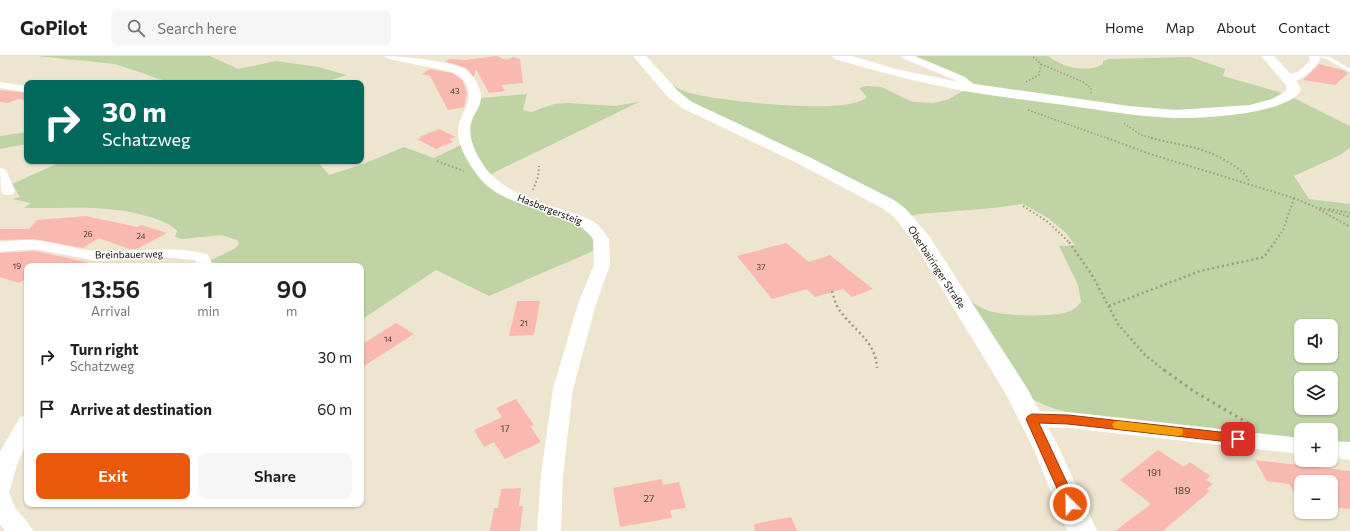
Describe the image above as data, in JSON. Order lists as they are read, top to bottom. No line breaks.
{"streets":{"street":["Hasbergersteig","Breinbauerweg","Oberbairinger Straße"]},"house_numbers":["43","26","24","19","37","21","14","17","191","189","27"],"page":{"header":"GoPilot","search":"Search here","nav":["Home","Map","About","Contact"],"turn":["30 m","Schatzweg"],"eta":["13:56","Arrival","1","min","90","m"],"map_buttons":["+","−"],"list":[{"name":"Turn right","note":"Schatzweg","value":"30 m"},{"name":"Arrive at destination","value":"60 m"}],"buttons":["Exit","Share"]}}
